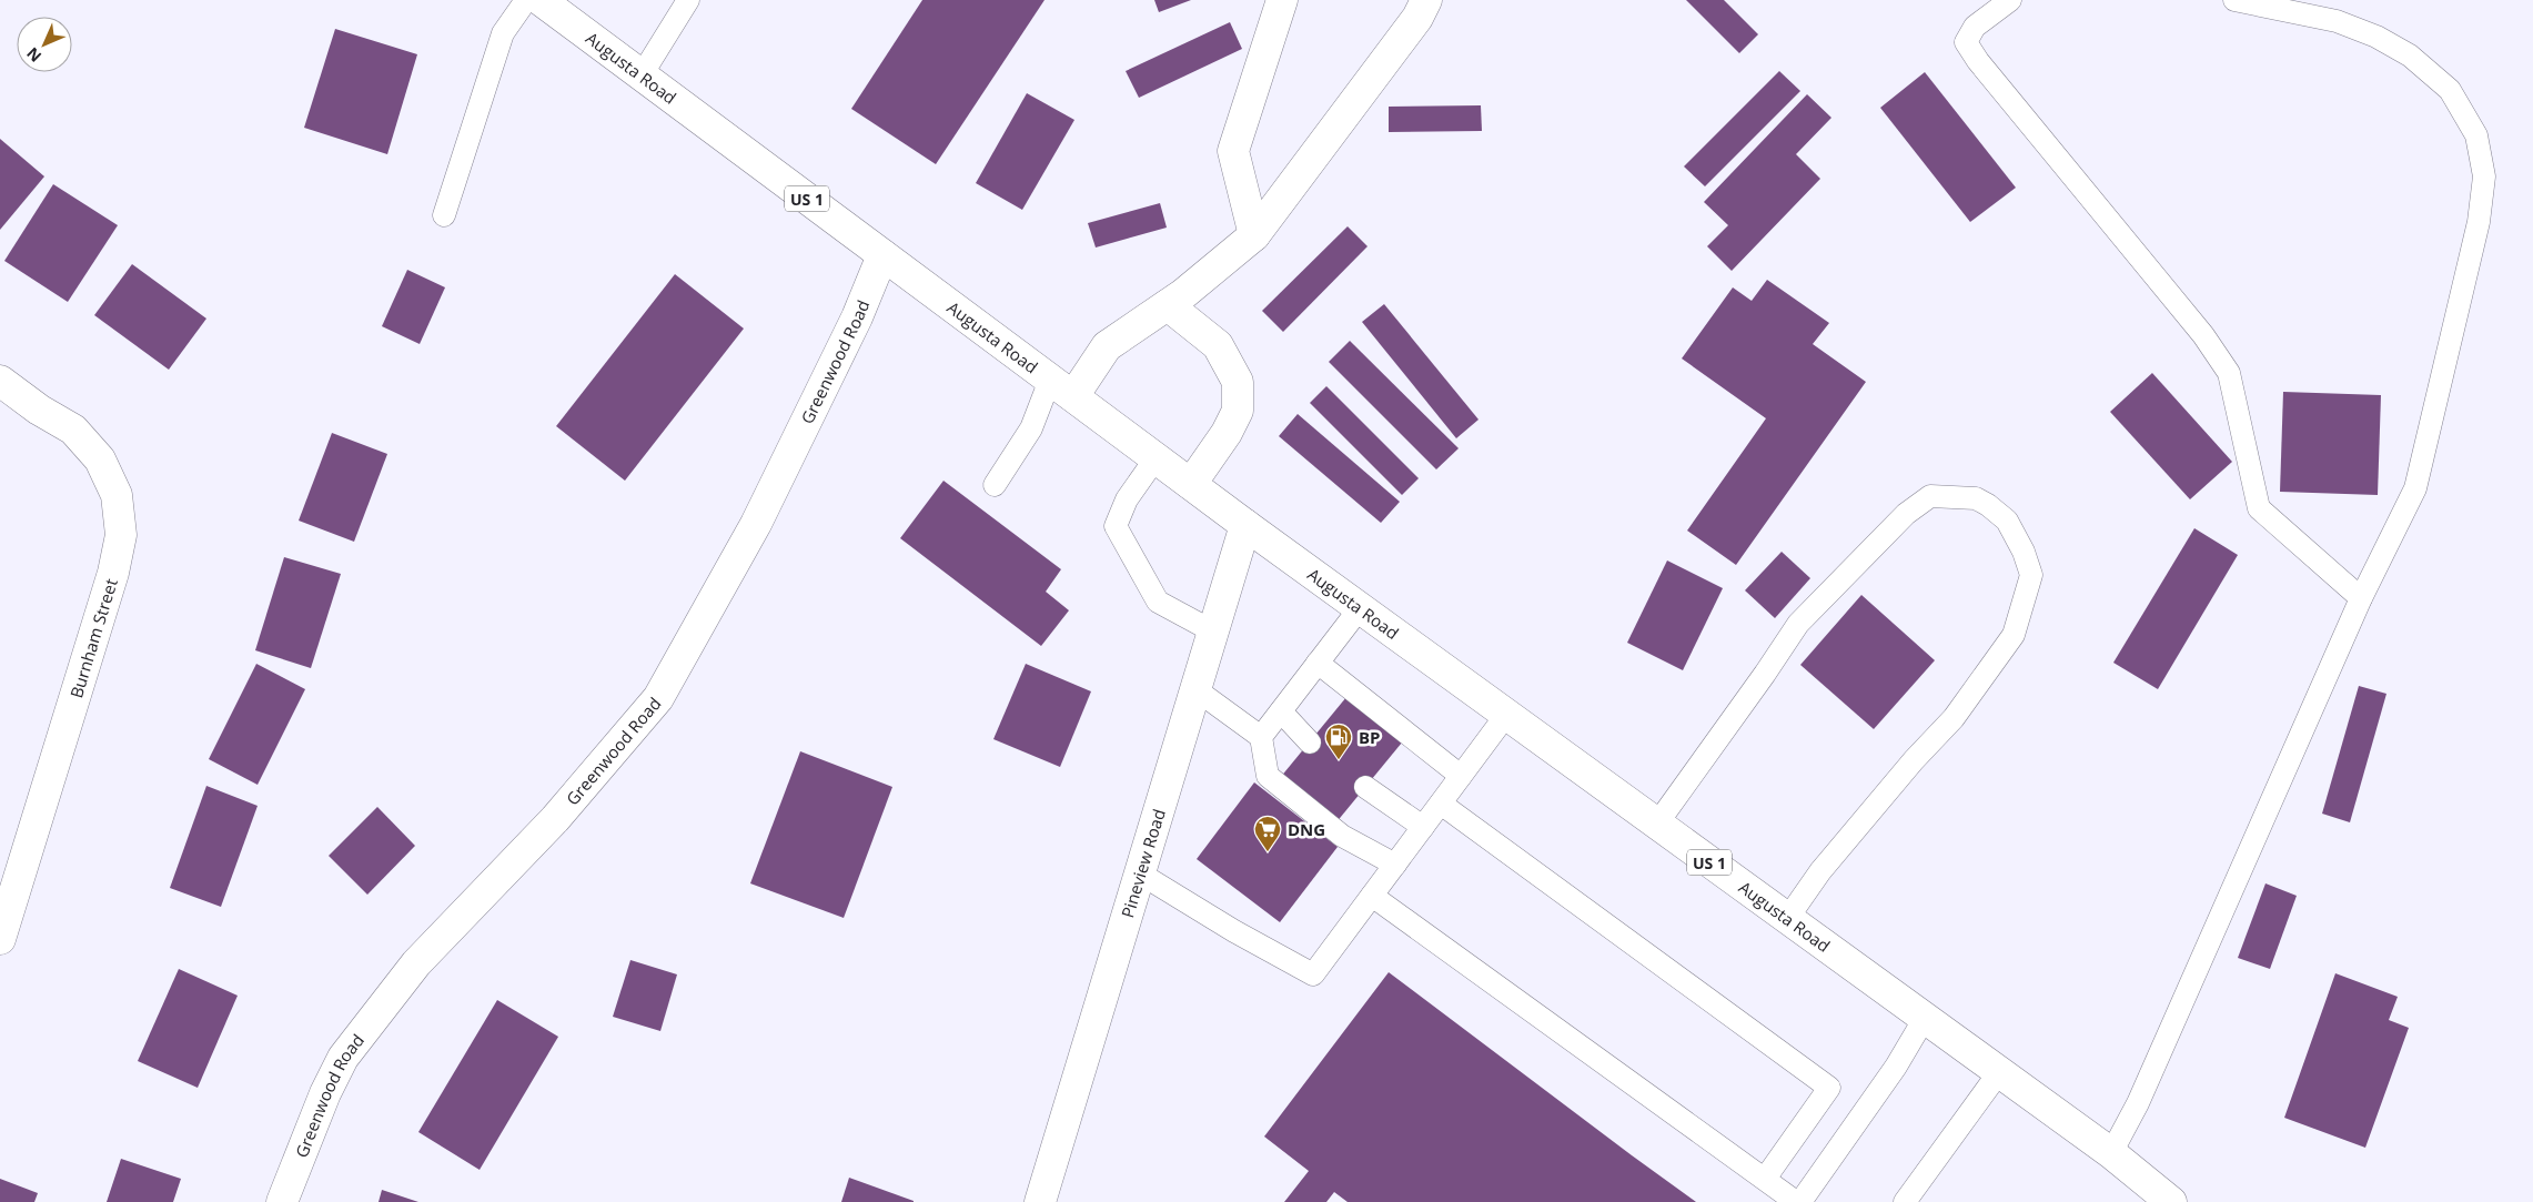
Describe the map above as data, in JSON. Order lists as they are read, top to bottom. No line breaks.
{"streets":{"street":["Augusta Road","US 1","Greenwood Road","Burnham Street","Pineview Road"]},"crossings":[["Augusta Road","Greenwood Road"],["Augusta Road","Pineview Road"]],"places":{"fuel station":["BP"],"supermarket":["DNG"]},"north":"bottom left"}
